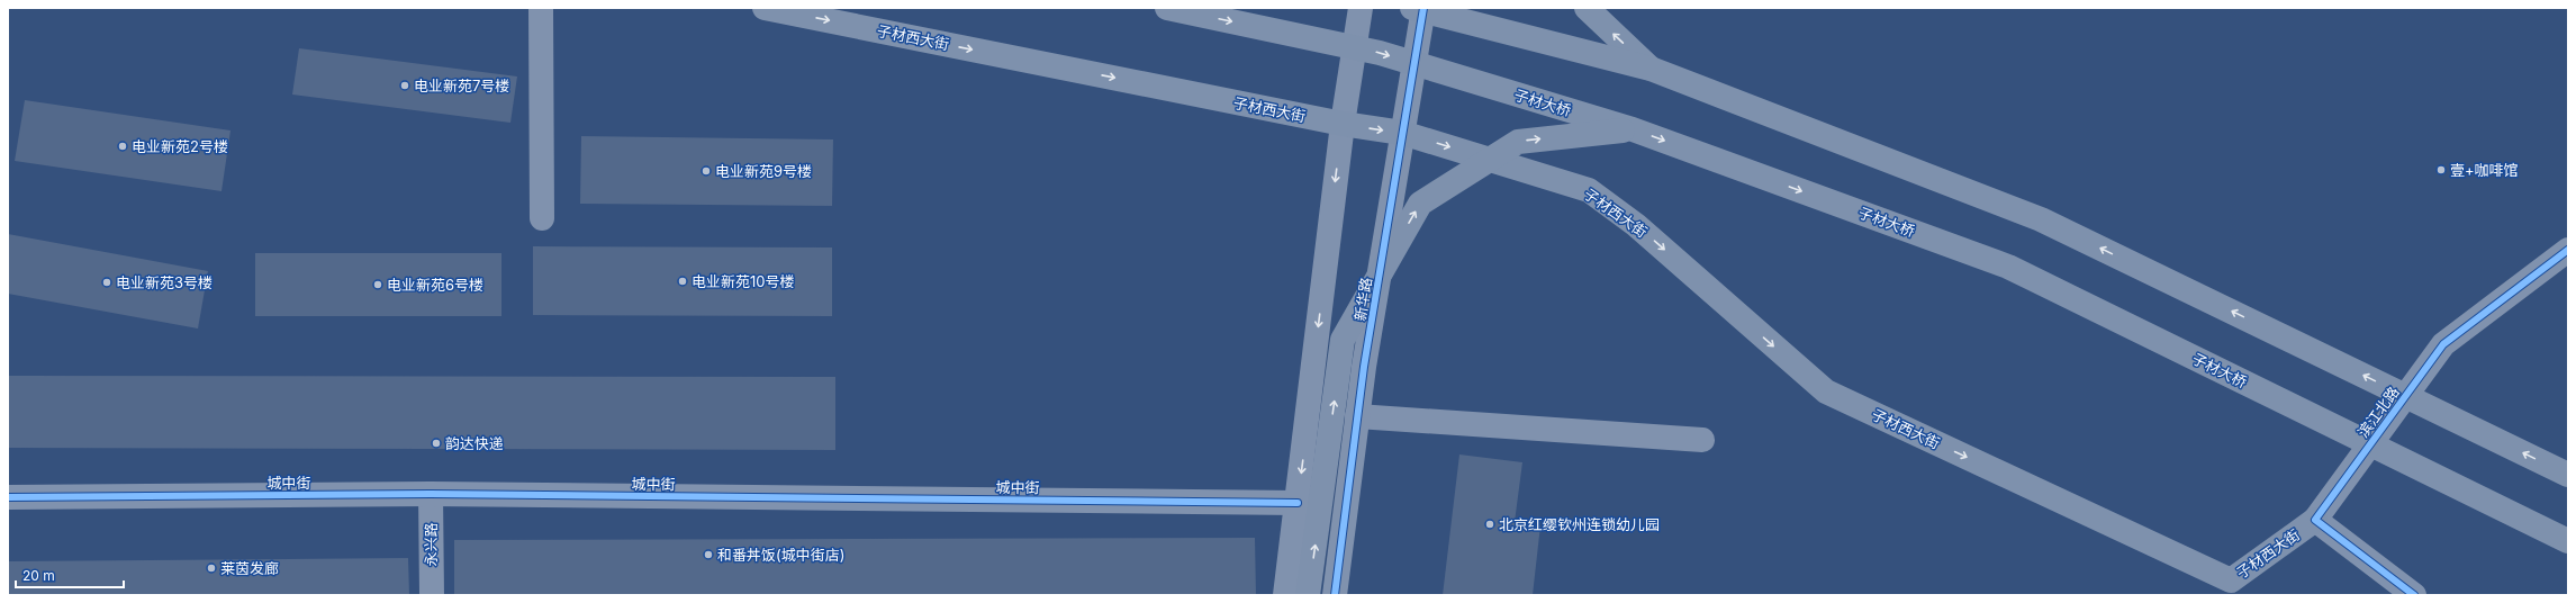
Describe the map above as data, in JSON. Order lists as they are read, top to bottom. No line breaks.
{"streets":{"main road":["子材西大街","子材大桥"],"street":["新华路","滨江北路","城中街","永兴路"]},"crossings":[["子材西大街","新华路"],["子材西大街","滨江北路"],["城中街","永兴路"]],"places":["电业新苑7号楼","电业新苑2号楼","壹+咖啡馆","电业新苑9号楼","电业新苑10号楼","电业新苑3号楼","电业新苑6号楼","韵达快递","北京红缨钦州连锁幼儿园","和番丼饭(城中街店)","莱茵发廊"],"scale_bar":"20 m"}
